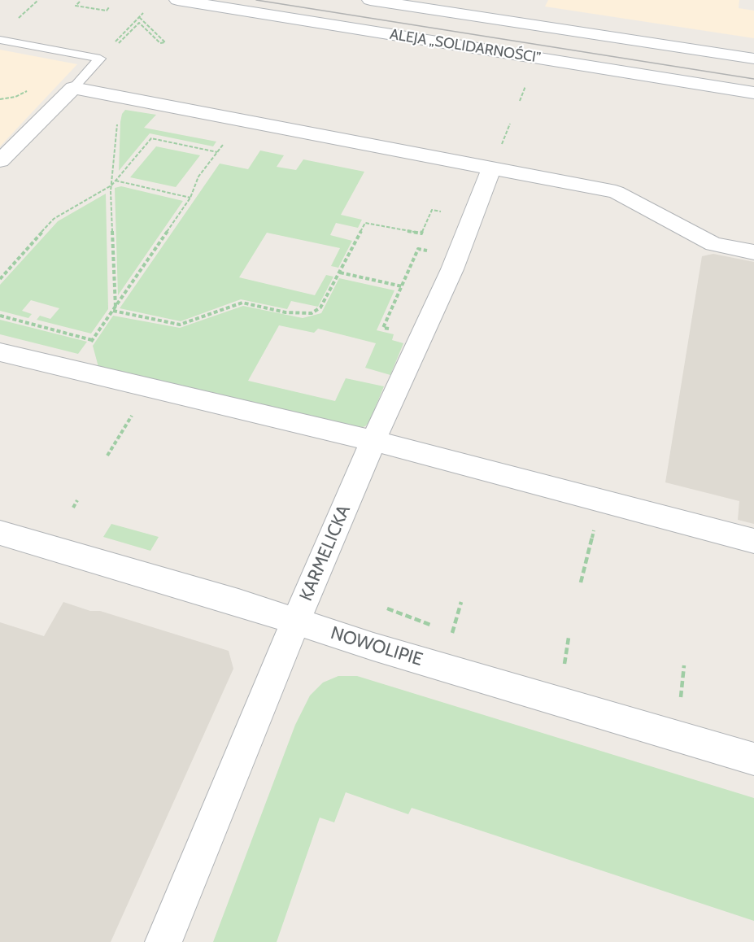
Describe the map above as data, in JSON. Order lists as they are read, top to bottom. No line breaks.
{"streets":{"street":["ALEJA „SOLIDARNOŚCI”","KARMELICKA","NOWOLIPIE"]},"crossings":[["KARMELICKA","NOWOLIPIE"]]}
